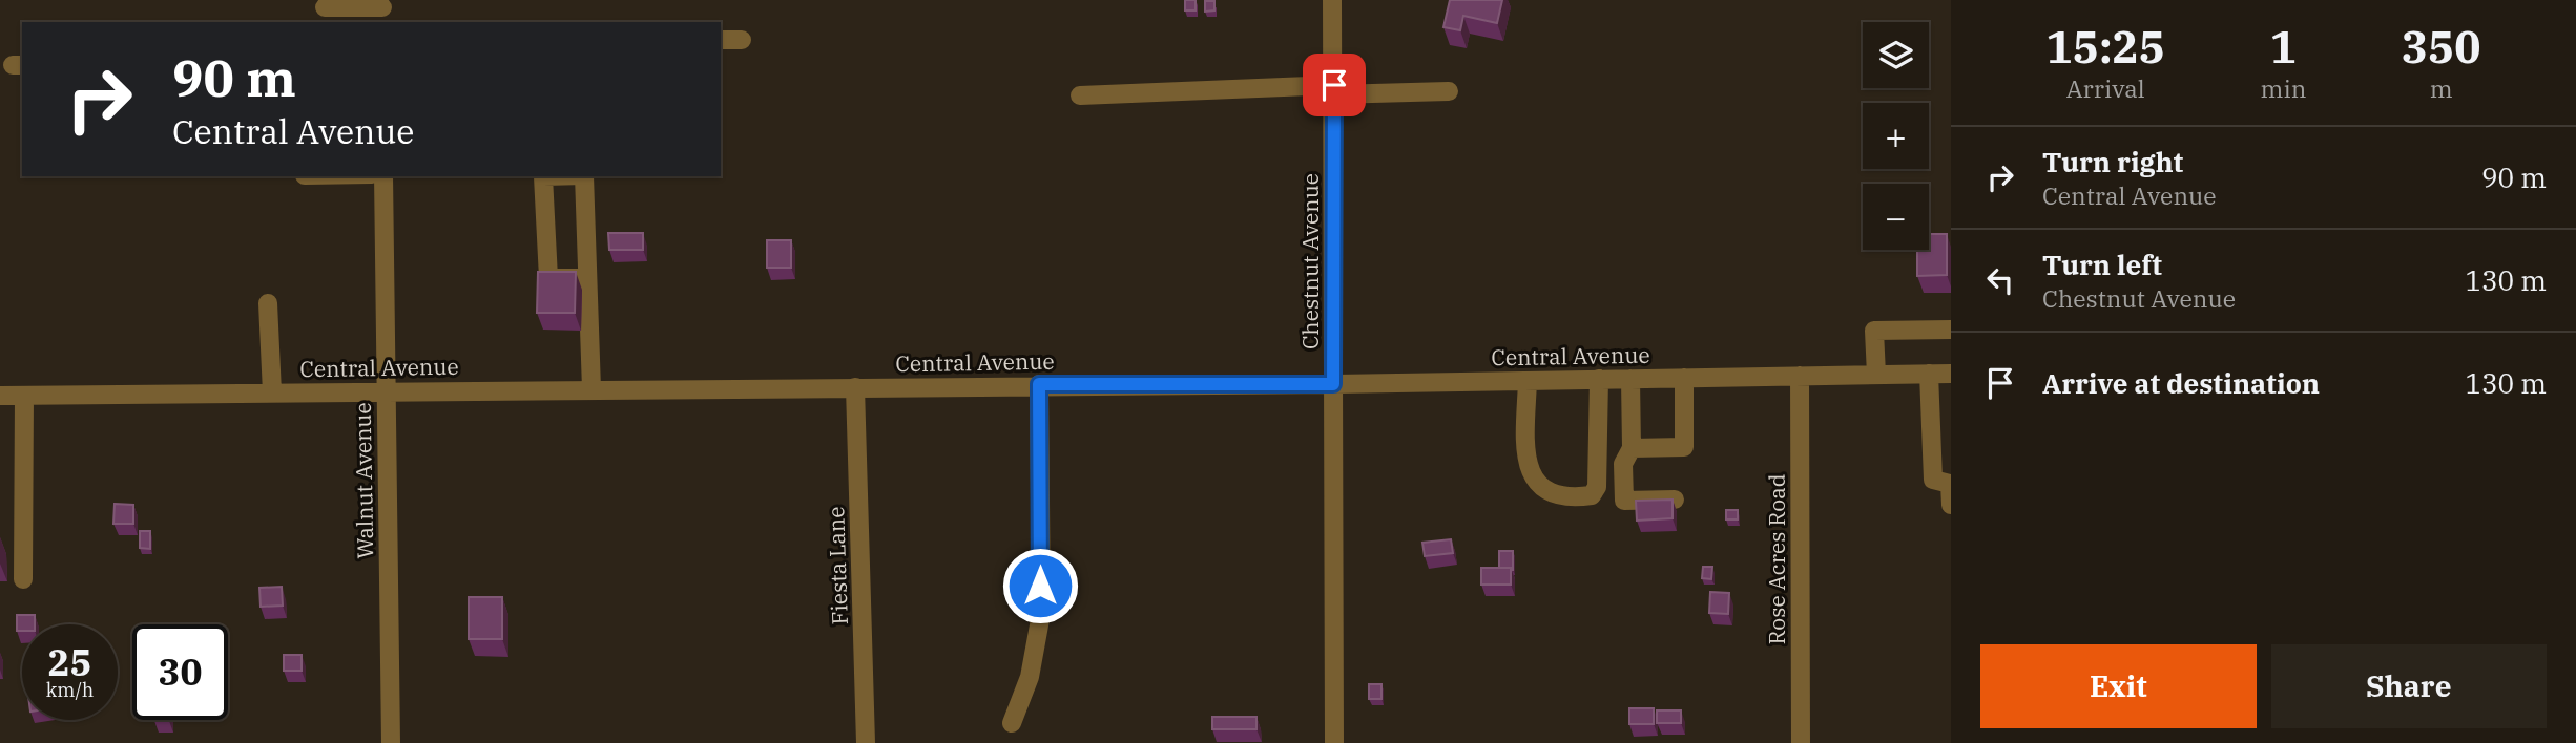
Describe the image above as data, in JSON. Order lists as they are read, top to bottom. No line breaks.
{"streets":{"street":["Chestnut Avenue","Central Avenue","Walnut Avenue","Rose Acres Road","Fiesta Lane"]},"crossings":[["Chestnut Avenue","Central Avenue"],["Central Avenue","Walnut Avenue"],["Central Avenue","Rose Acres Road"],["Central Avenue","Fiesta Lane"]],"page":{"eta":["15:25","Arrival","1","min","350","m"],"map_buttons":["+","−"],"turn":["90 m","Central Avenue"],"list":[{"name":"Turn right","note":"Central Avenue","value":"90 m"},{"name":"Turn left","note":"Chestnut Avenue","value":"130 m"},{"name":"Arrive at destination","value":"130 m"}],"speed":"25 km/h","limit":"30","buttons":["Exit","Share"]}}
